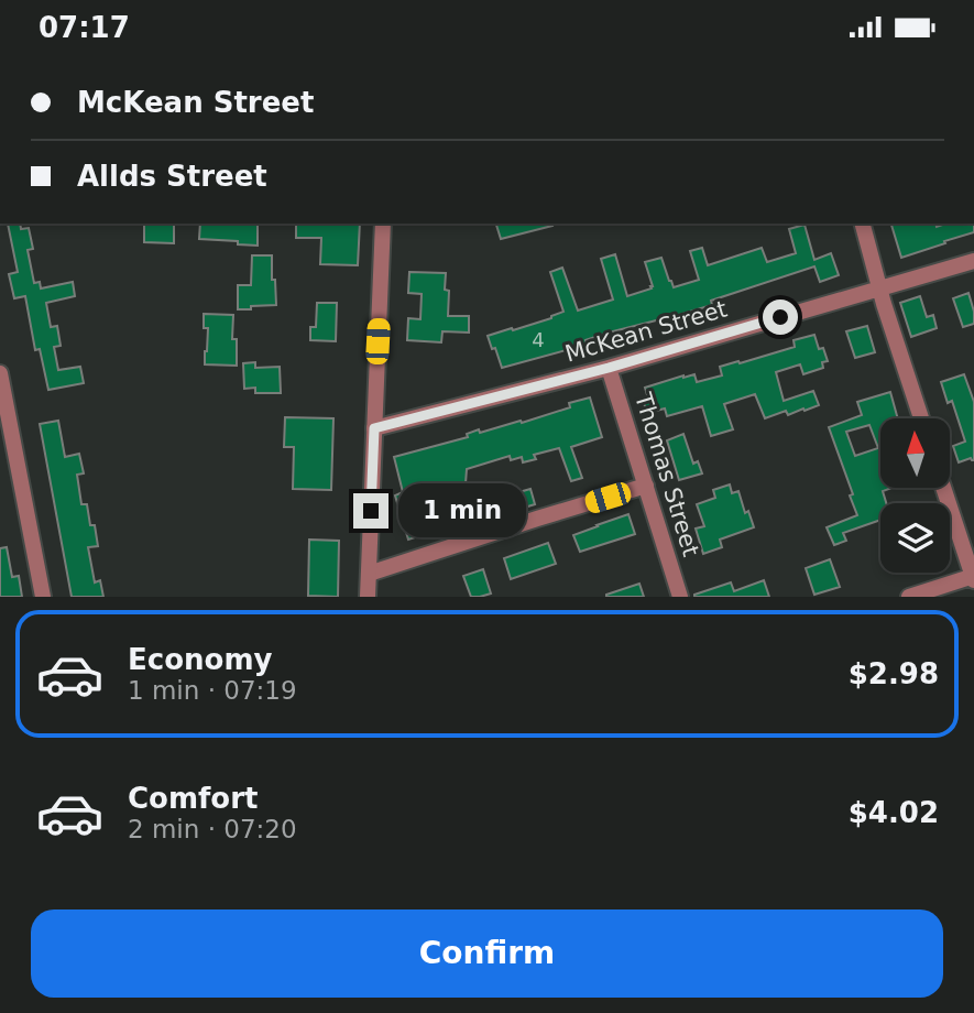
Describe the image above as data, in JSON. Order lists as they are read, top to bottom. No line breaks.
{"streets":{"street":["McKean Street","Thomas Street"]},"crossings":[["McKean Street","Thomas Street"]],"house_numbers":["4"],"north":"top","page":{"status":"07:17","banner":["McKean Street","Allds Street"],"bubble":"1 min","list":[{"name":"Economy","note":"1 min · 07:19","value":"$2.98"},{"name":"Comfort","note":"2 min · 07:20","value":"$4.02"}],"buttons":"Confirm"}}
